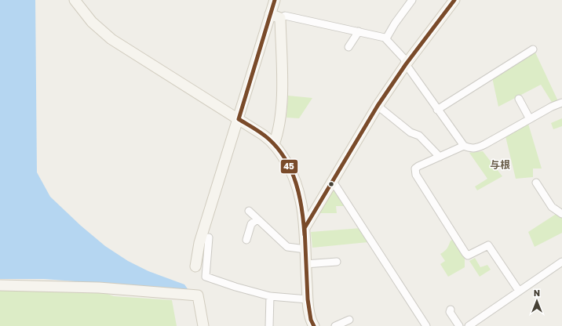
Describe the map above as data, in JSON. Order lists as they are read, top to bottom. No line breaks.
{"districts":["与根"],"lines":["transit line 45"],"north":"top"}
